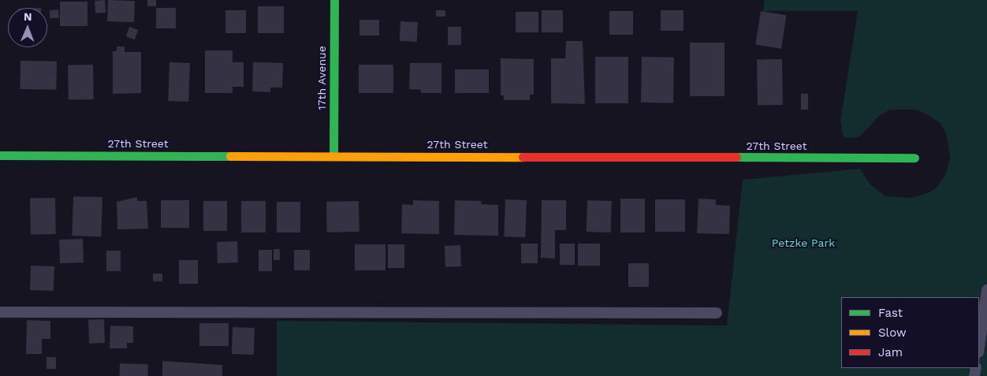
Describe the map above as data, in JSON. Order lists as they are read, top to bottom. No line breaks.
{"streets":{"street":["17th Avenue","27th Street"]},"crossings":[["17th Avenue","27th Street"]],"parks":["Petzke Park"],"legend":["Fast","Slow","Jam"],"north":"top"}
